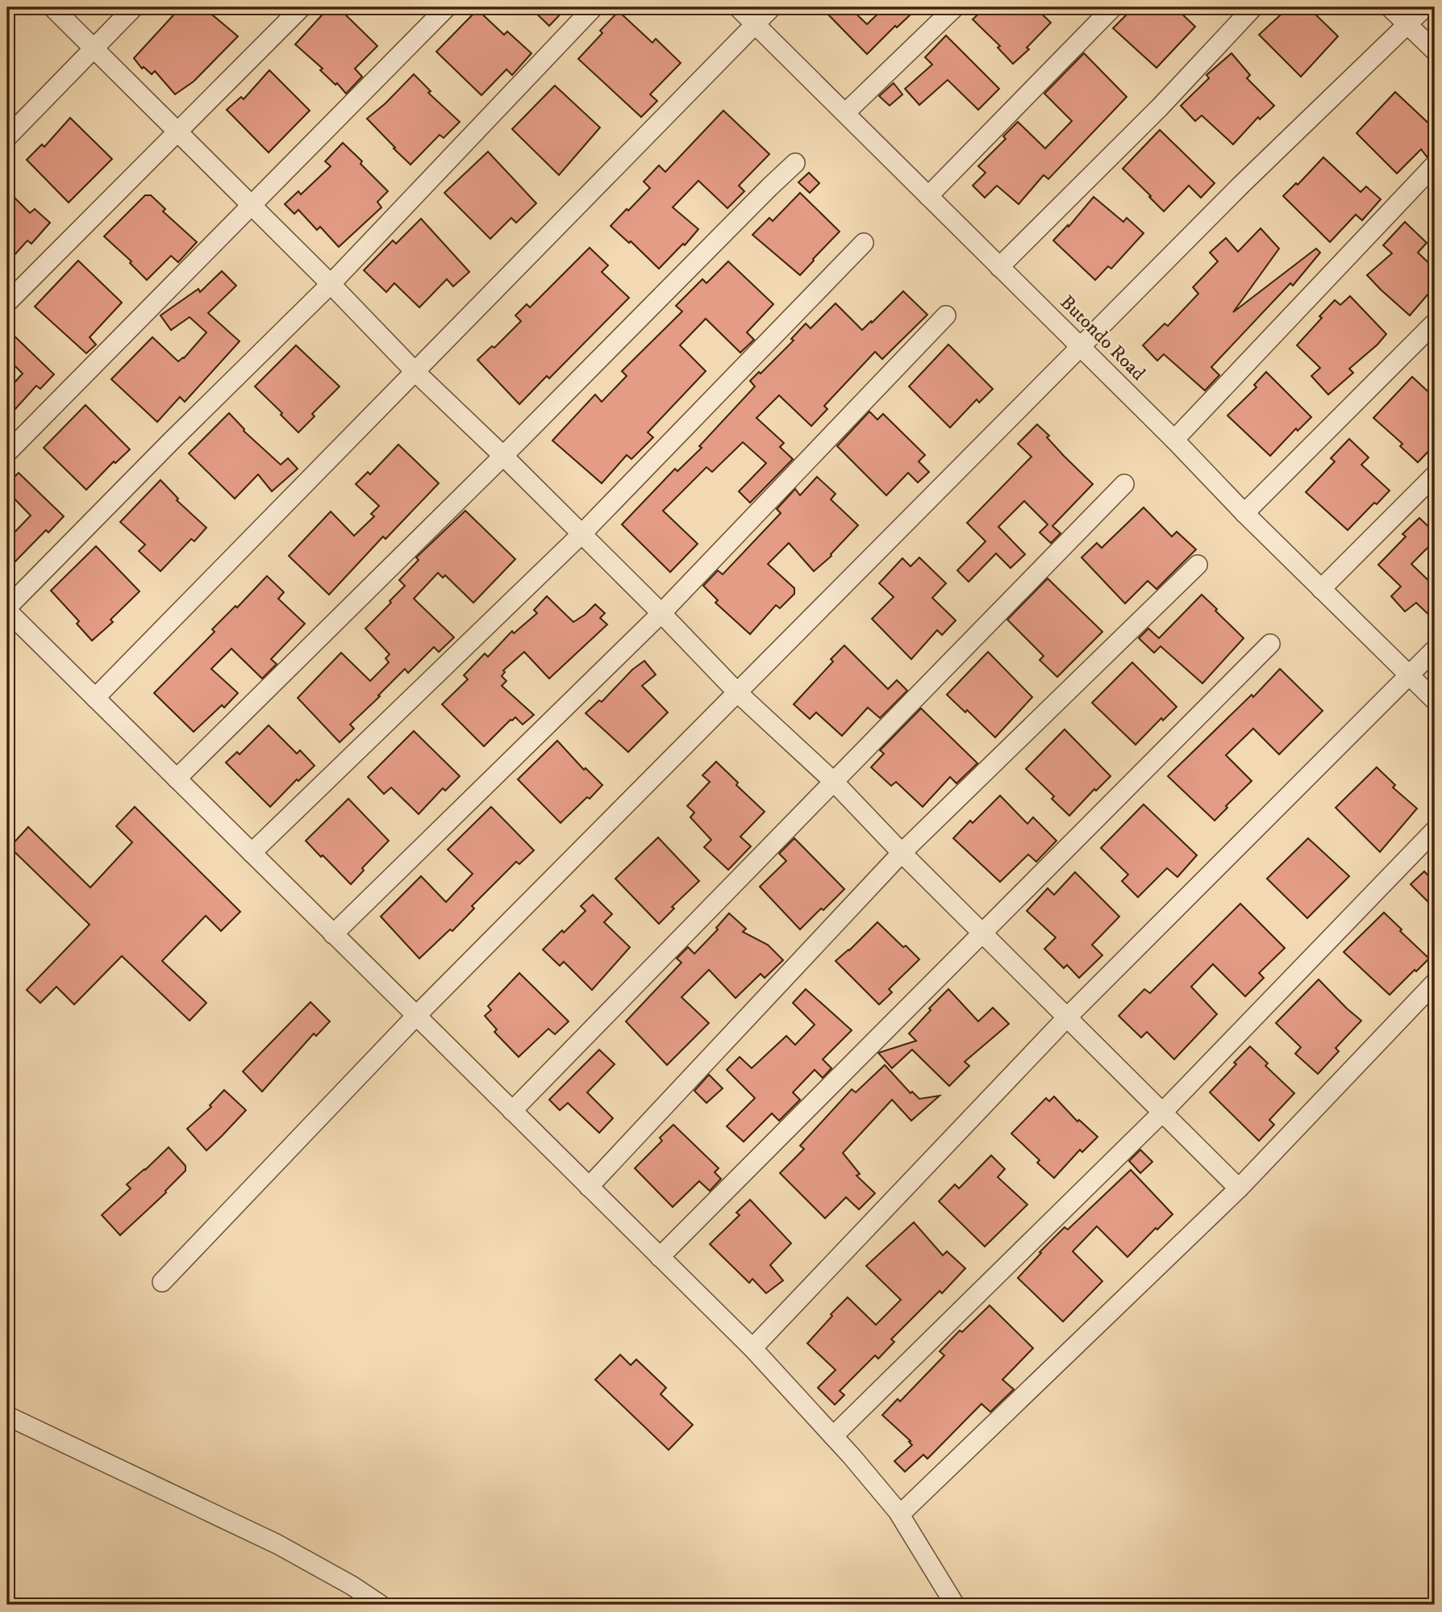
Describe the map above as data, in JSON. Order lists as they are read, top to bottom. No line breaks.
{"streets":{"street":["Butondo Road"]}}
